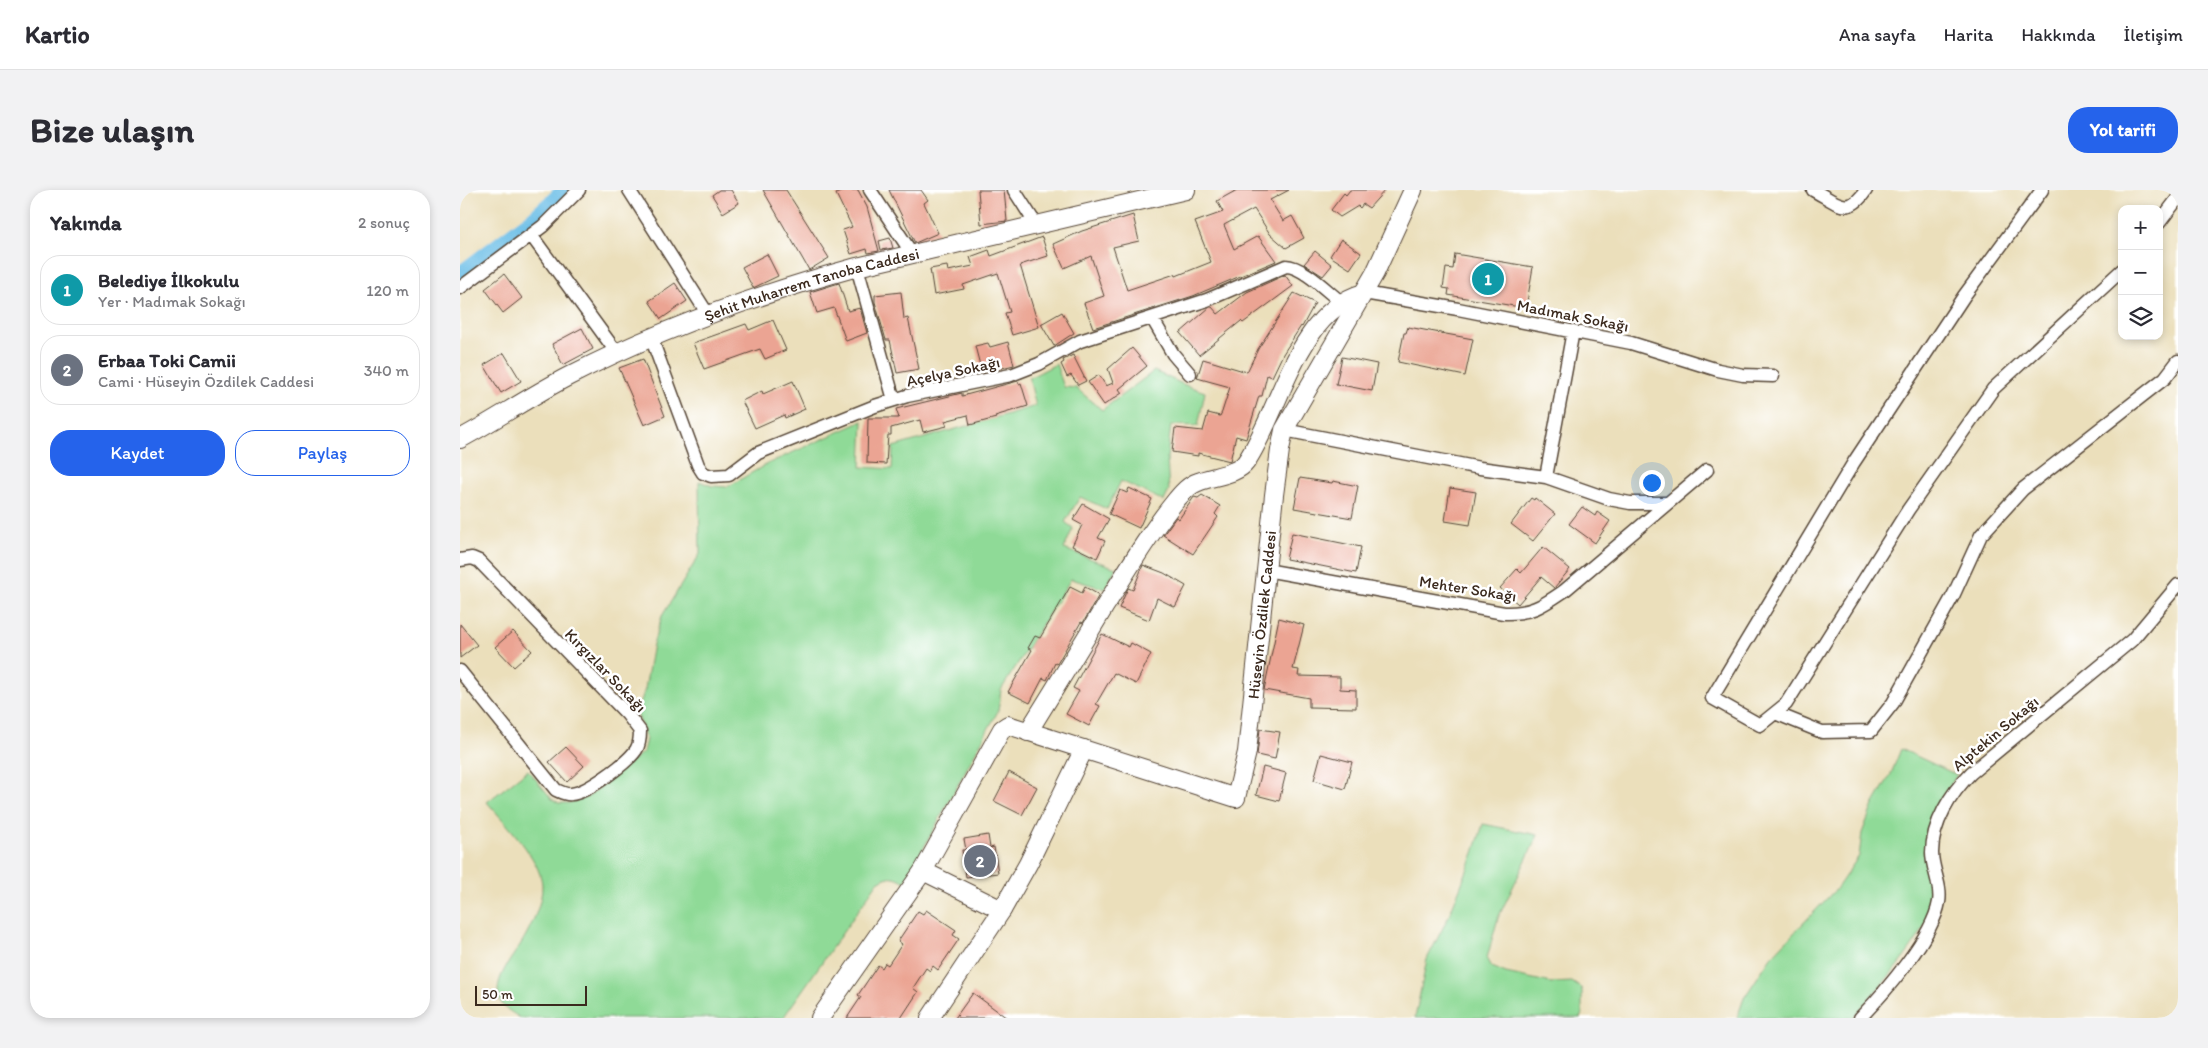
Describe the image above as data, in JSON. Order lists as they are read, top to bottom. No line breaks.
{"streets":{"street":["Şehit Muharrem Tanoba Caddesi","Madımak Sokağı","Açelya Sokağı","Mehter Sokağı","Hüseyin Özdilek Caddesi","Kırgızlar Sokağı","Alptekin Sokağı"]},"crossings":[["Şehit Muharrem Tanoba Caddesi","Açelya Sokağı"],["Madımak Sokağı","Hüseyin Özdilek Caddesi"],["Mehter Sokağı","Hüseyin Özdilek Caddesi"]],"scale_bar":"50 m","page":{"header":"Kartio","nav":["Ana sayfa","Harita","Hakkında","İletişim"],"buttons":["Yol tarifi",["Kaydet","Paylaş"]],"title":"Bize ulaşın","heading":["Yakında","2 sonuç"],"map_buttons":["+","−"],"list":[{"mark":"1","name":"Belediye İlkokulu","note":"Yer · Madımak Sokağı","value":"120 m"},{"mark":"2","name":"Erbaa Toki Camii","note":"Cami · Hüseyin Özdilek Caddesi","value":"340 m"}],"pins":["1","2"],"scale":"50 m"}}
